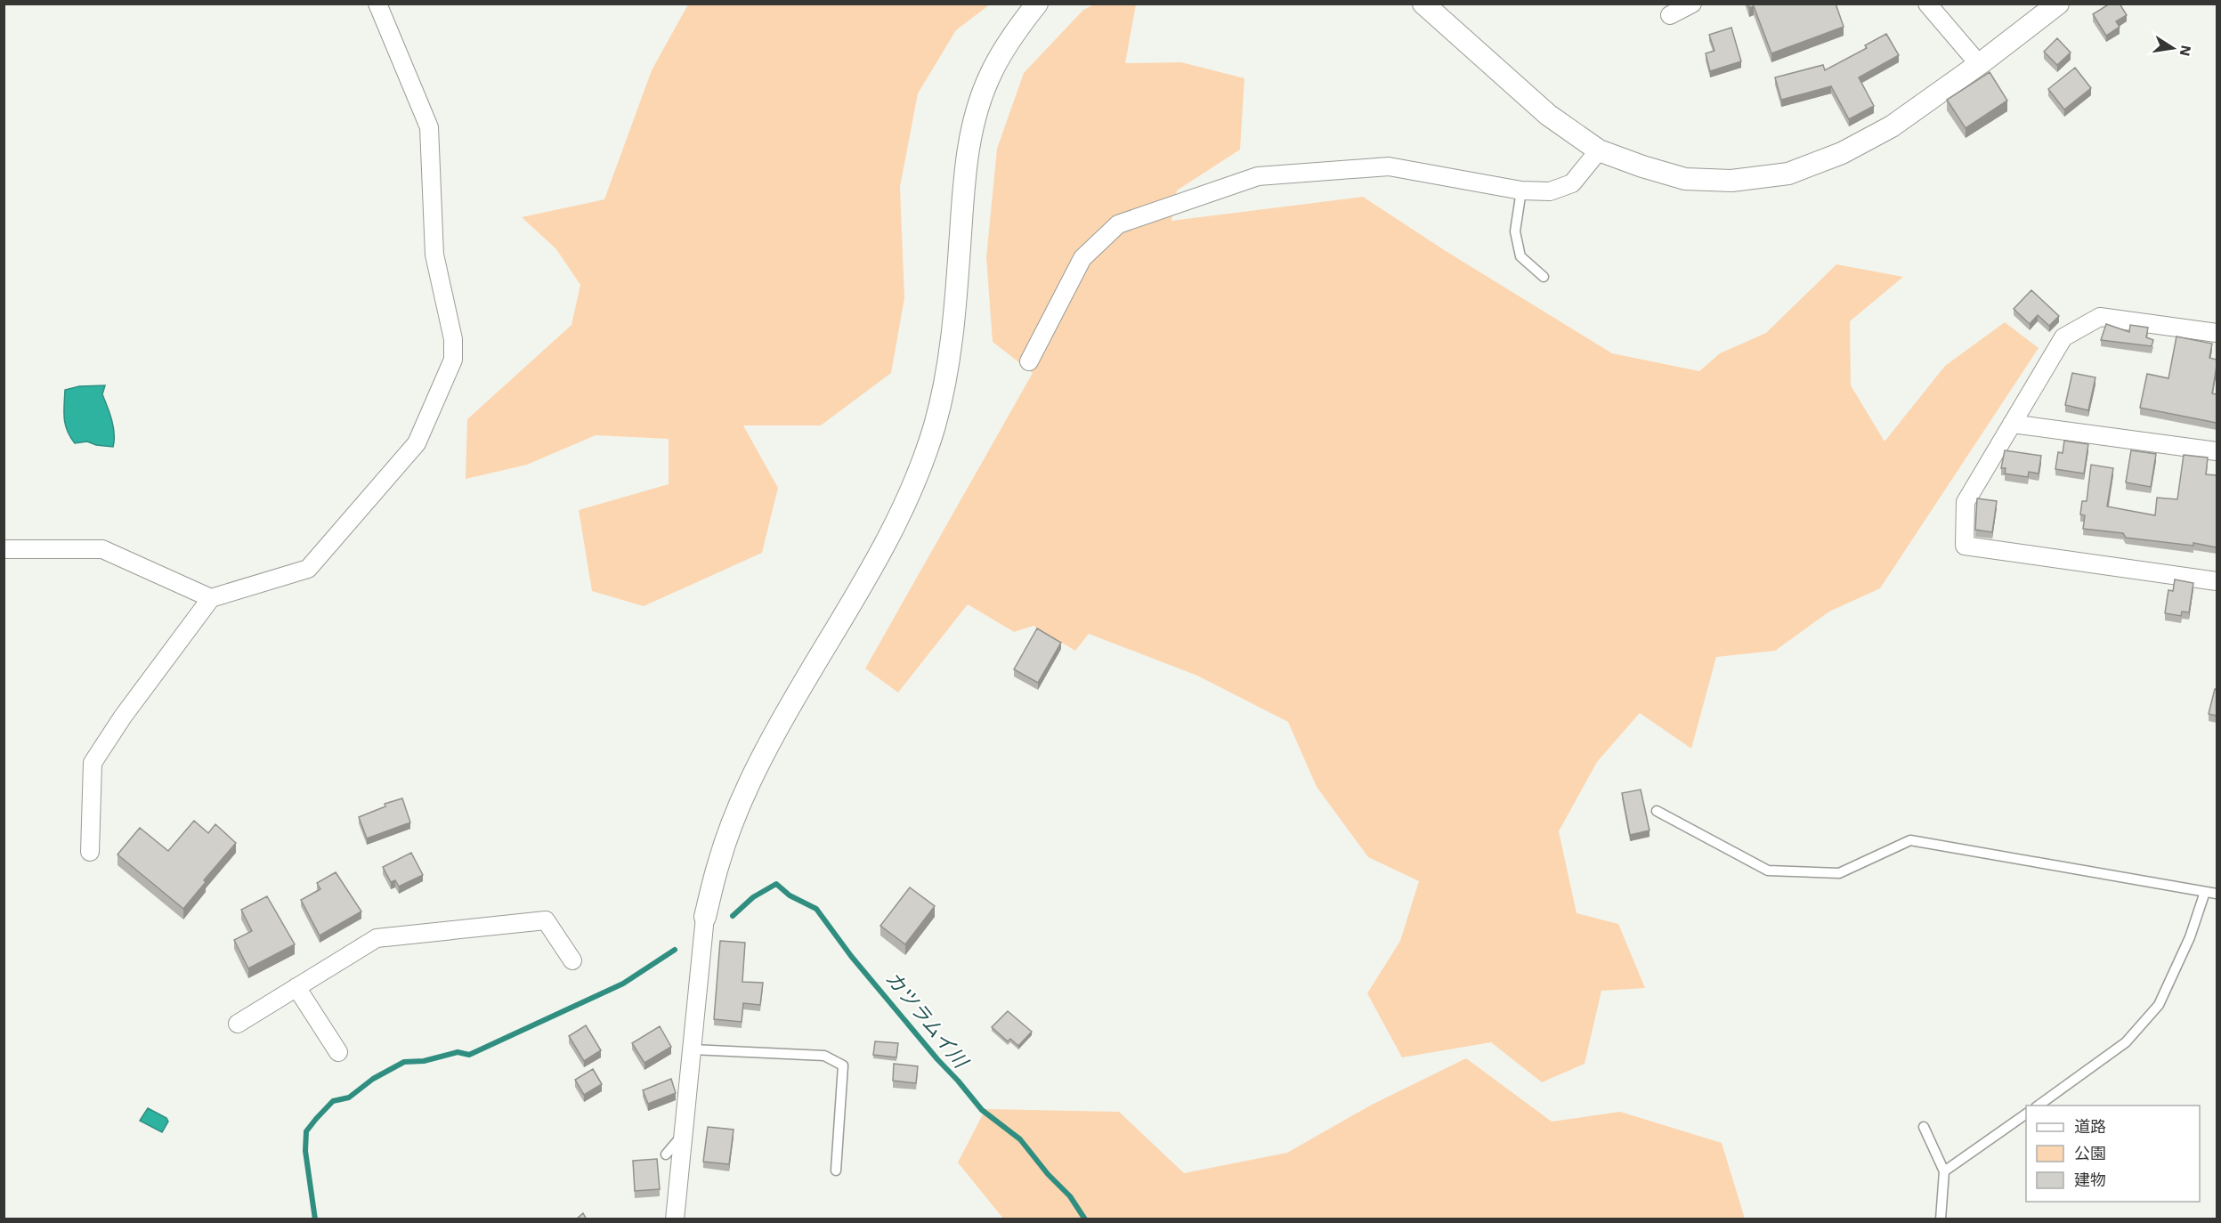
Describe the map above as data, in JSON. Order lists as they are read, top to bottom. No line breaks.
{"water":["カツラムイ川"],"legend":["道路","公園","建物"],"north":"right"}
